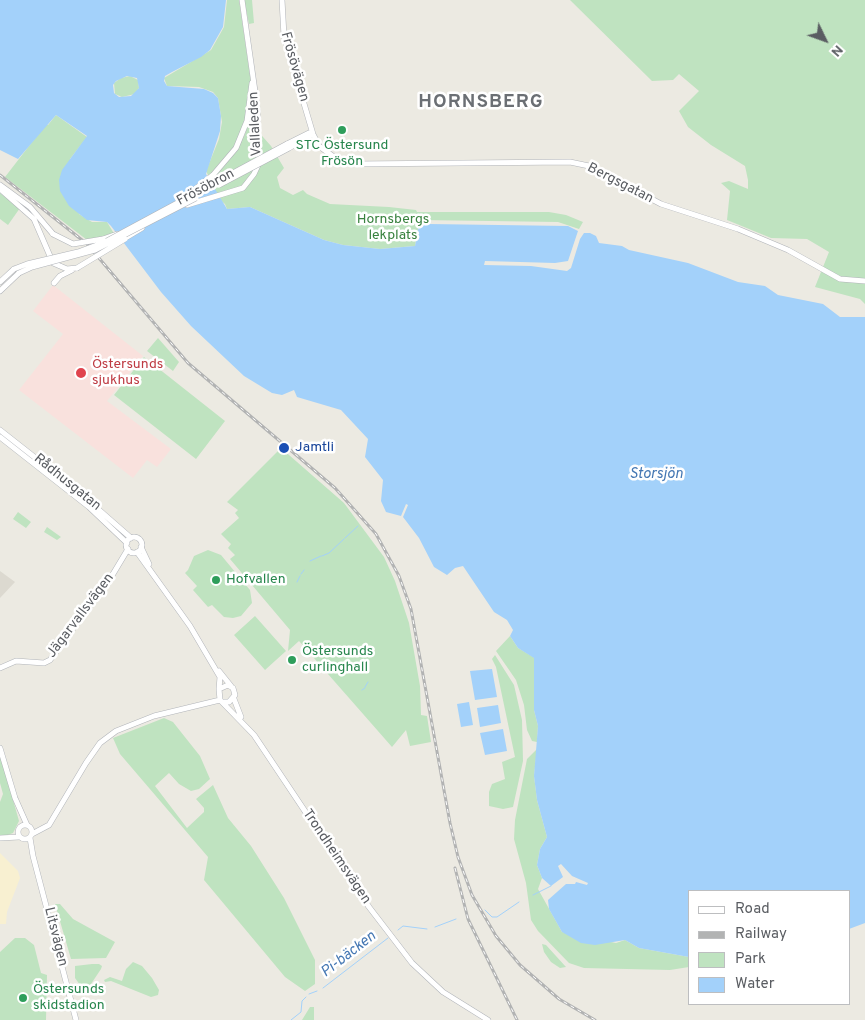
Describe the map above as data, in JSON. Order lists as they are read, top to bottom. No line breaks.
{"streets":{"main road":["Frösövägen","Vallaleden","Bergsgatan","Frösöbron","Rådhusgatan","Jägarvallsvägen","Trondheimsvägen","Litsvägen"]},"crossings":[["Frösövägen","Bergsgatan"],["Frösövägen","Frösöbron"],["Vallaleden","Frösöbron"],["Bergsgatan","Frösöbron"],["Rådhusgatan","Jägarvallsvägen"],["Rådhusgatan","Trondheimsvägen"]],"districts":["HORNSBERG"],"water":["Storsjön","Pi-bäcken"],"parks":["Hornsbergs lekplats"],"places":["STC Östersund Frösön","Östersunds sjukhus","Jamtli","Hofvallen","Östersunds curlinghall","Östersunds skidstadion"],"legend":["Road","Railway","Park","Water"],"north":"bottom right"}
